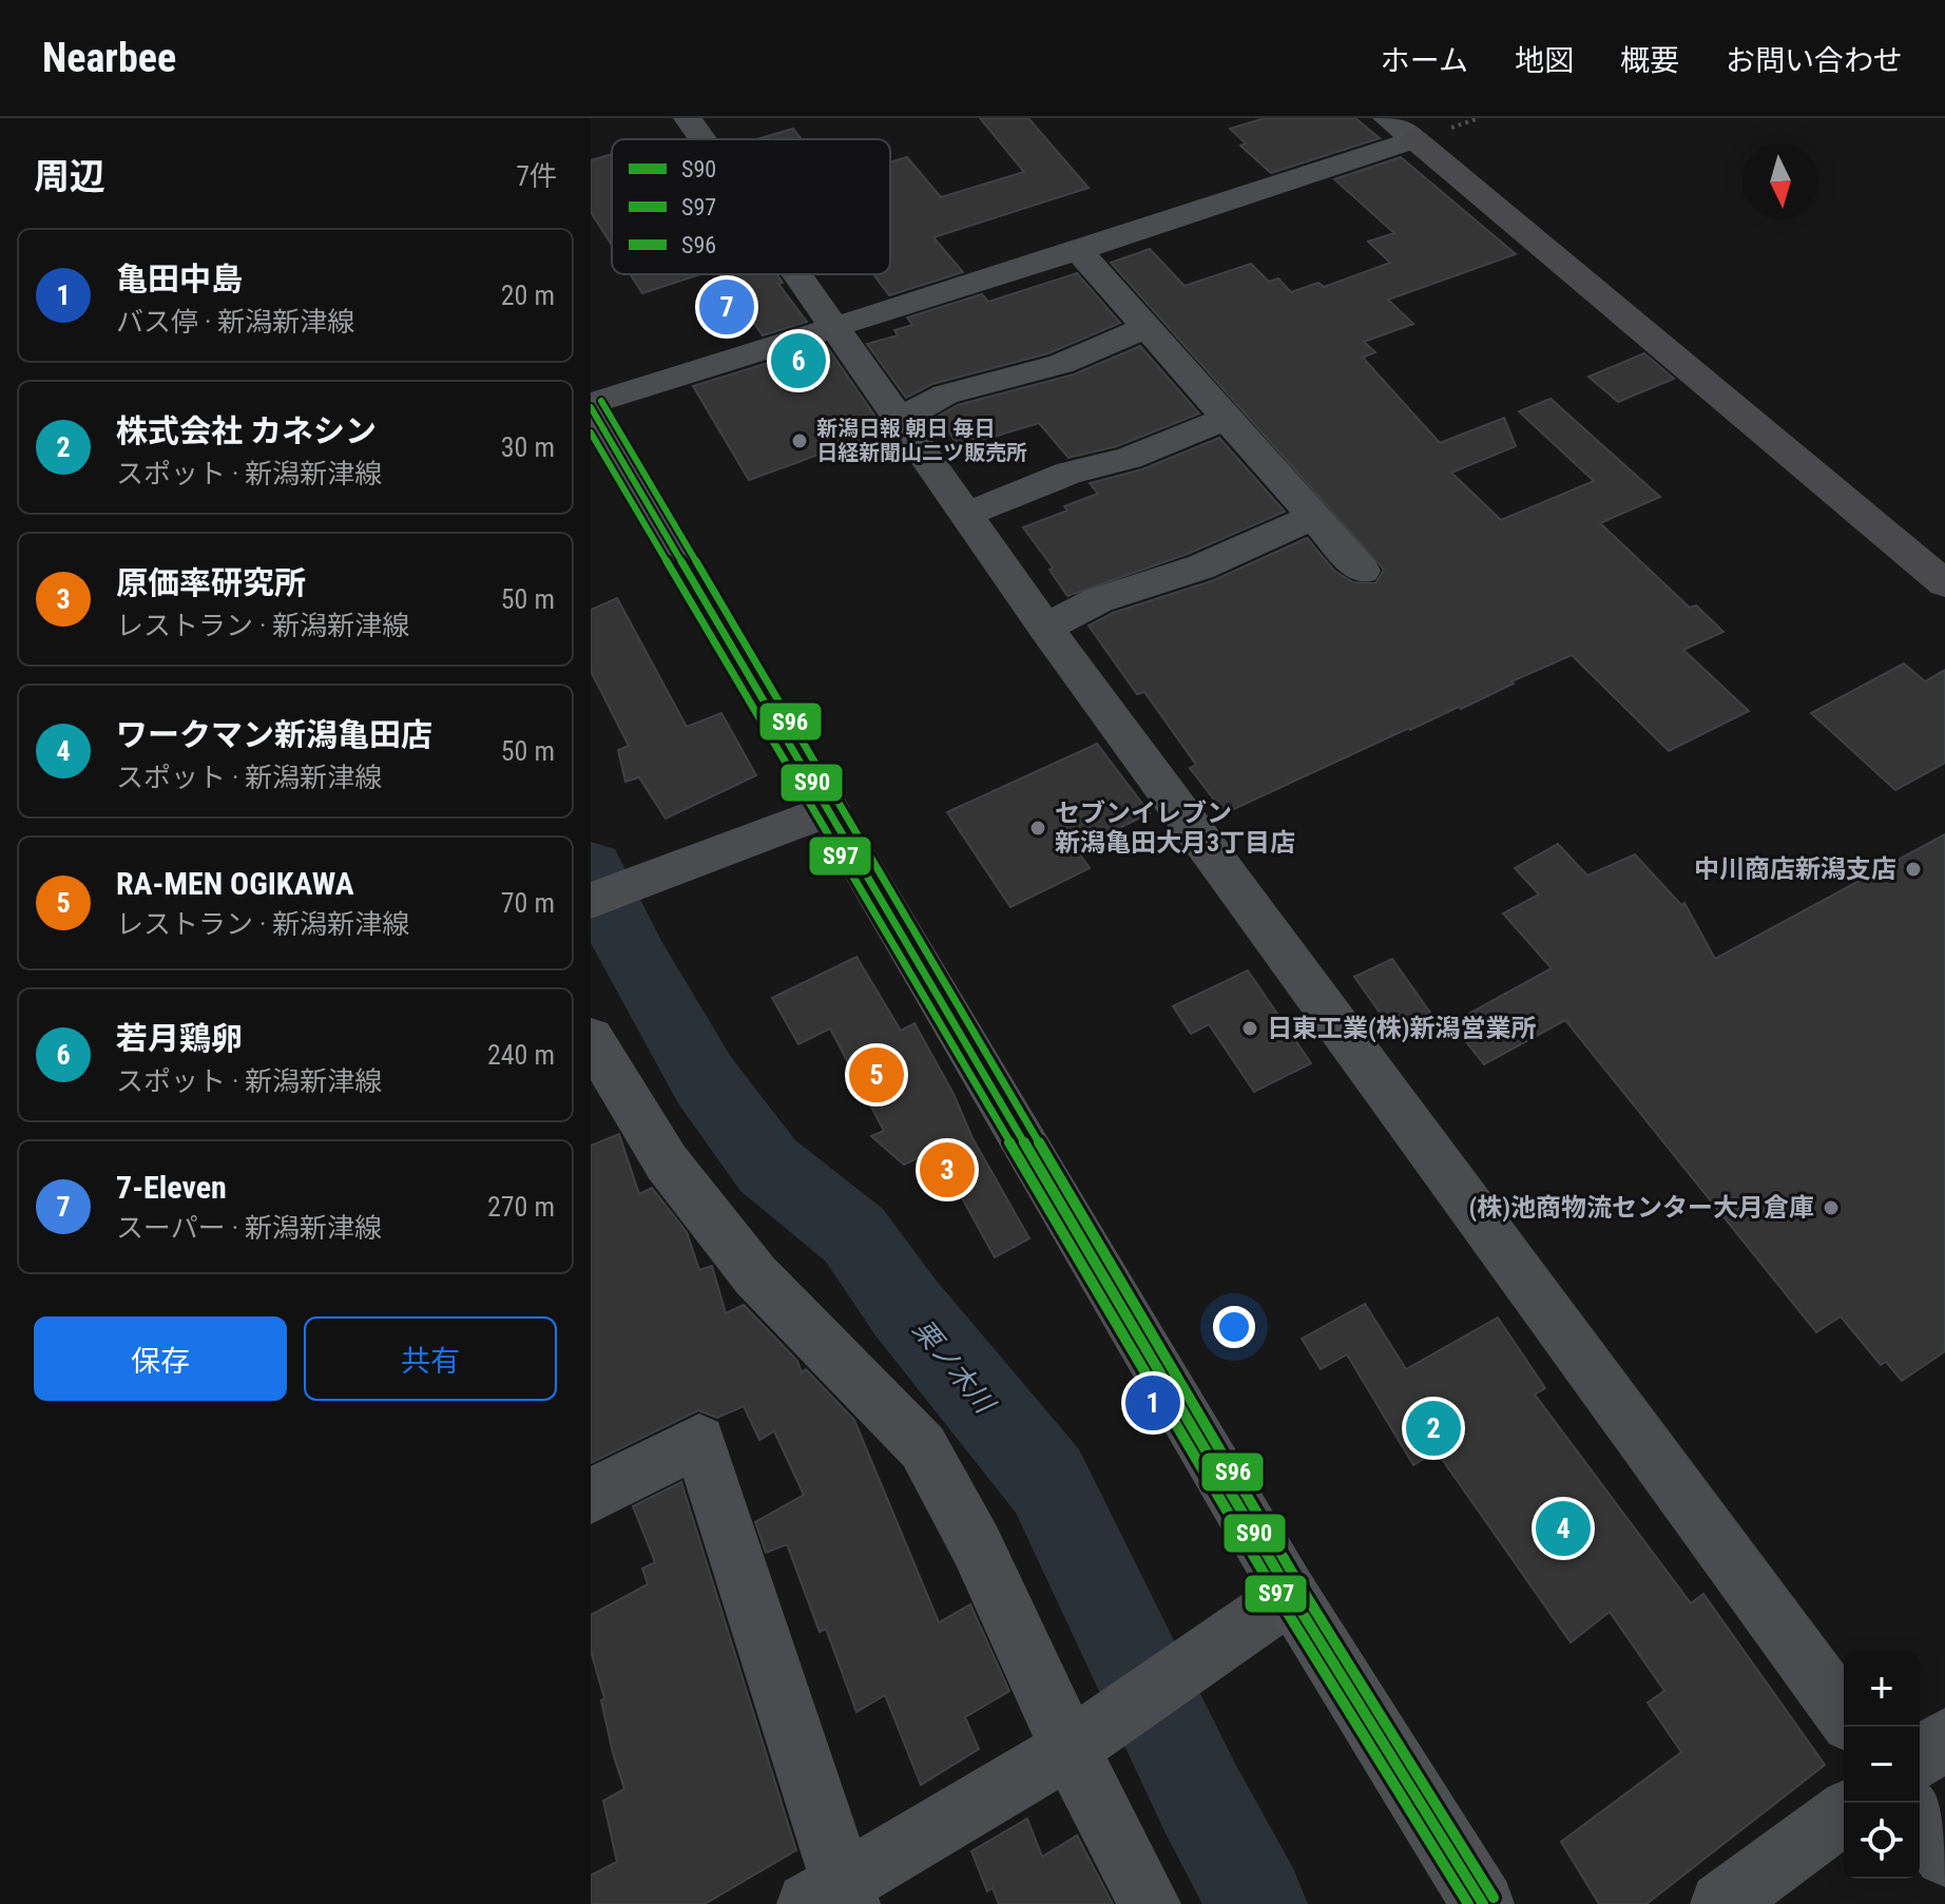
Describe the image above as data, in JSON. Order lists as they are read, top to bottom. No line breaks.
{"water":["栗ノ木川"],"places":["新潟日報 朝日 毎日 日経新聞山二ツ販売所","セブンイレブン 新潟亀田大月3丁目店","中川商店新潟支店","日東工業(株)新潟営業所","(株)池商物流センター大月倉庫"],"lines":["transit line S96","transit line S90","transit line S97"],"legend":["S90","S97","S96"],"north":"bottom","page":{"header":"Nearbee","nav":["ホーム","地図","概要","お問い合わせ"],"heading":["周辺","7件"],"list":[{"mark":"1","name":"亀田中島","note":"バス停 · 新潟新津線","value":"20 m"},{"mark":"2","name":"株式会社 カネシン","note":"スポット · 新潟新津線","value":"30 m"},{"mark":"3","name":"原価率研究所","note":"レストラン · 新潟新津線","value":"50 m"},{"mark":"4","name":"ワークマン新潟亀田店","note":"スポット · 新潟新津線","value":"50 m"},{"mark":"5","name":"RA-MEN OGIKAWA","note":"レストラン · 新潟新津線","value":"70 m"},{"mark":"6","name":"若月鶏卵","note":"スポット · 新潟新津線","value":"240 m"},{"mark":"7","name":"7-Eleven","note":"スーパー · 新潟新津線","value":"270 m"}],"pins":["7","6","5","3","1","2","4"],"buttons":["保存","共有"],"map_buttons":["+","−"]}}
